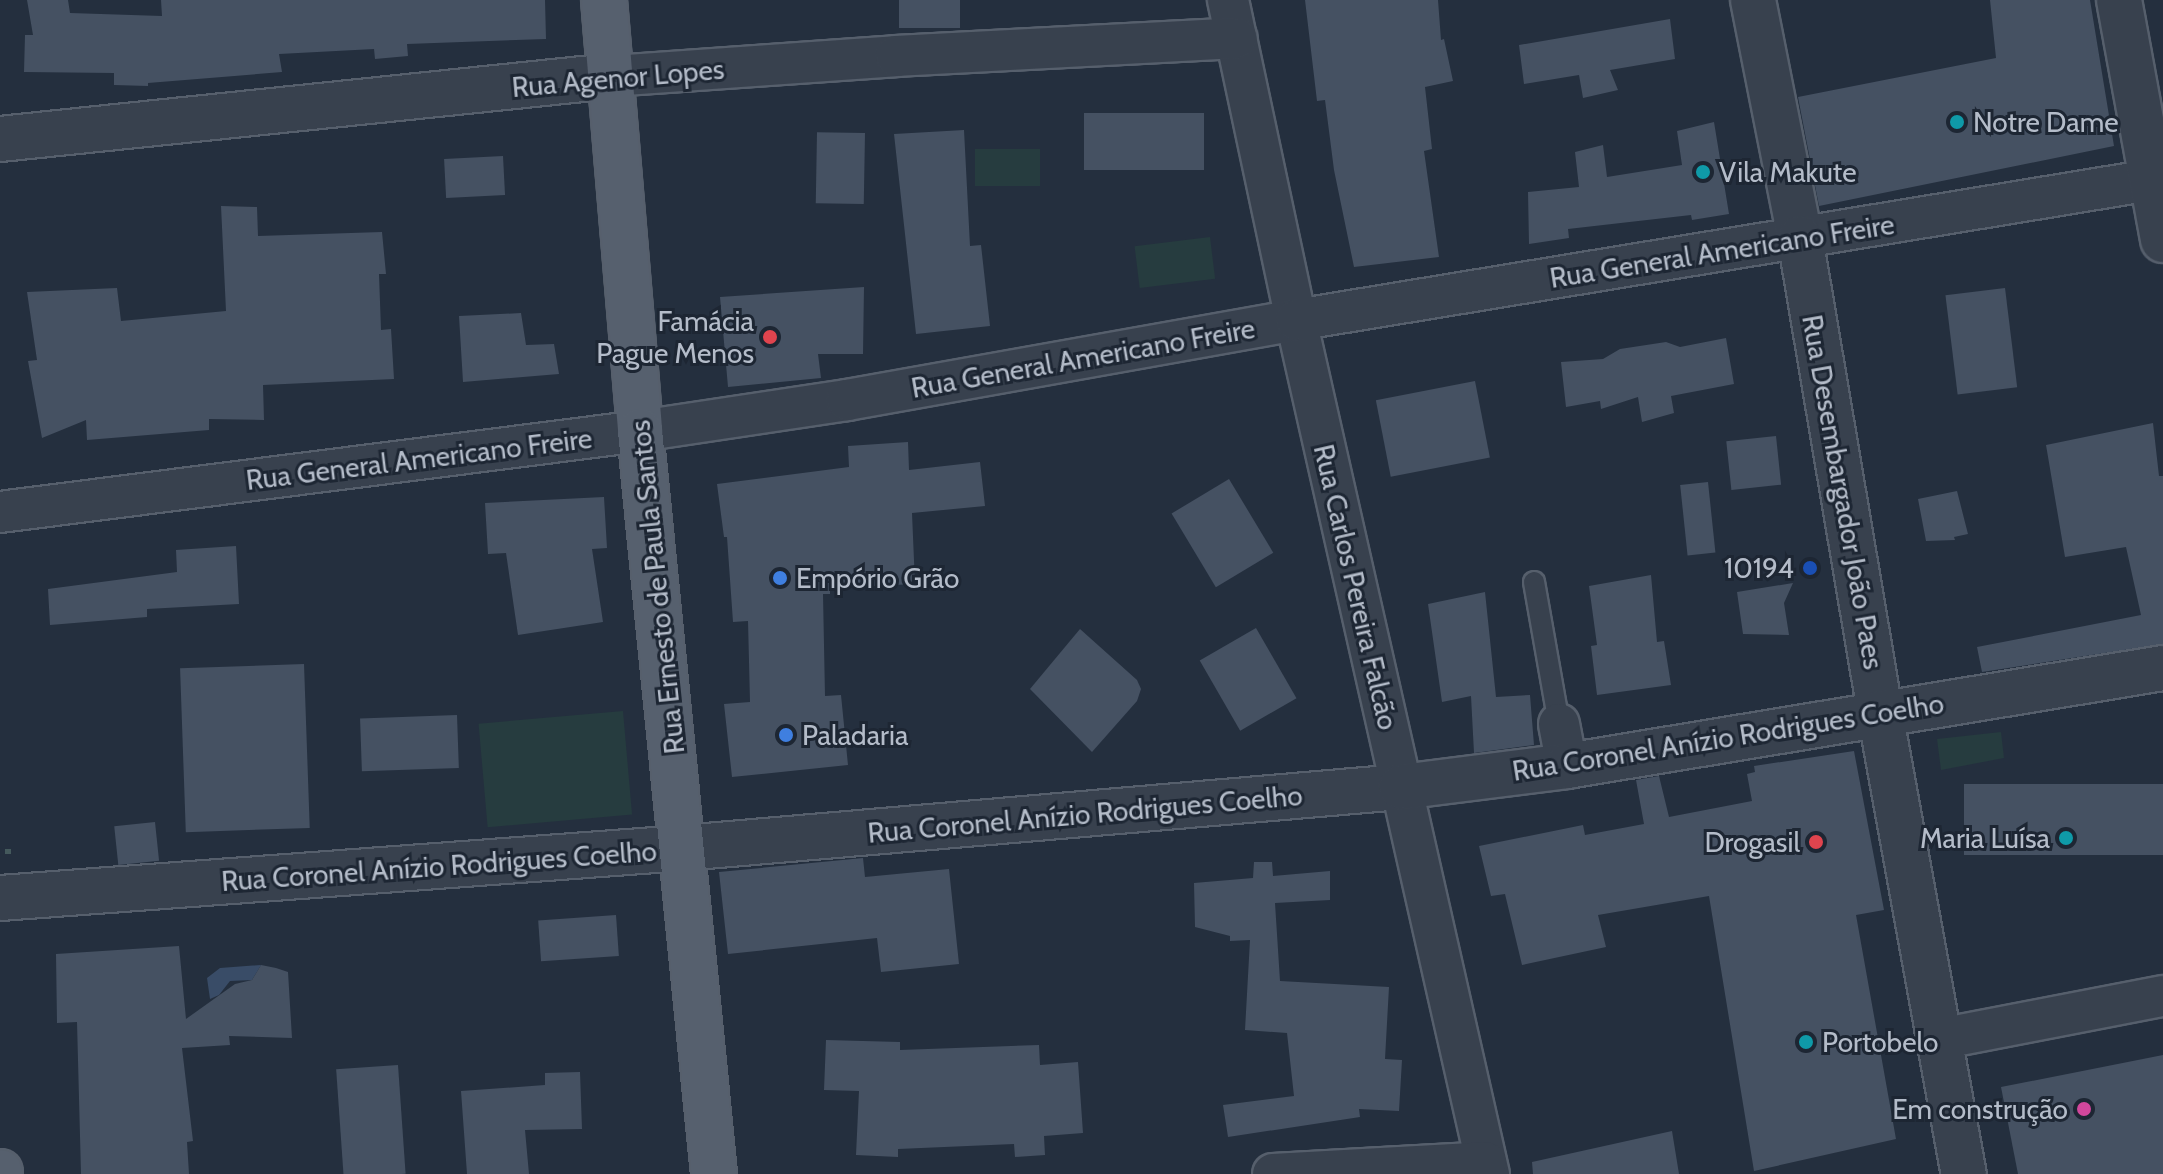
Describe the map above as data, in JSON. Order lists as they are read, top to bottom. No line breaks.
{"streets":{"main road":["Rua Ernesto de Paula Santos"],"street":["Rua Agenor Lopes","Rua General Americano Freire","Rua Desembargador João Paes","Rua Carlos Pereira Falcão","Rua Coronel Anízio Rodrigues Coelho"]},"crossings":[["Rua Agenor Lopes","Rua Ernesto de Paula Santos"],["Rua Agenor Lopes","Rua Carlos Pereira Falcão"],["Rua General Americano Freire","Rua Desembargador João Paes"],["Rua General Americano Freire","Rua Ernesto de Paula Santos"],["Rua General Americano Freire","Rua Carlos Pereira Falcão"],["Rua Desembargador João Paes","Rua Coronel Anízio Rodrigues Coelho"],["Rua Ernesto de Paula Santos","Rua Coronel Anízio Rodrigues Coelho"],["Rua Carlos Pereira Falcão","Rua Coronel Anízio Rodrigues Coelho"]],"places":["Notre Dame","Vila Makute","Famácia Pague Menos","10194","Empório Grão","Paladaria","Maria Luísa","Drogasil","Portobelo","Em construção"]}
